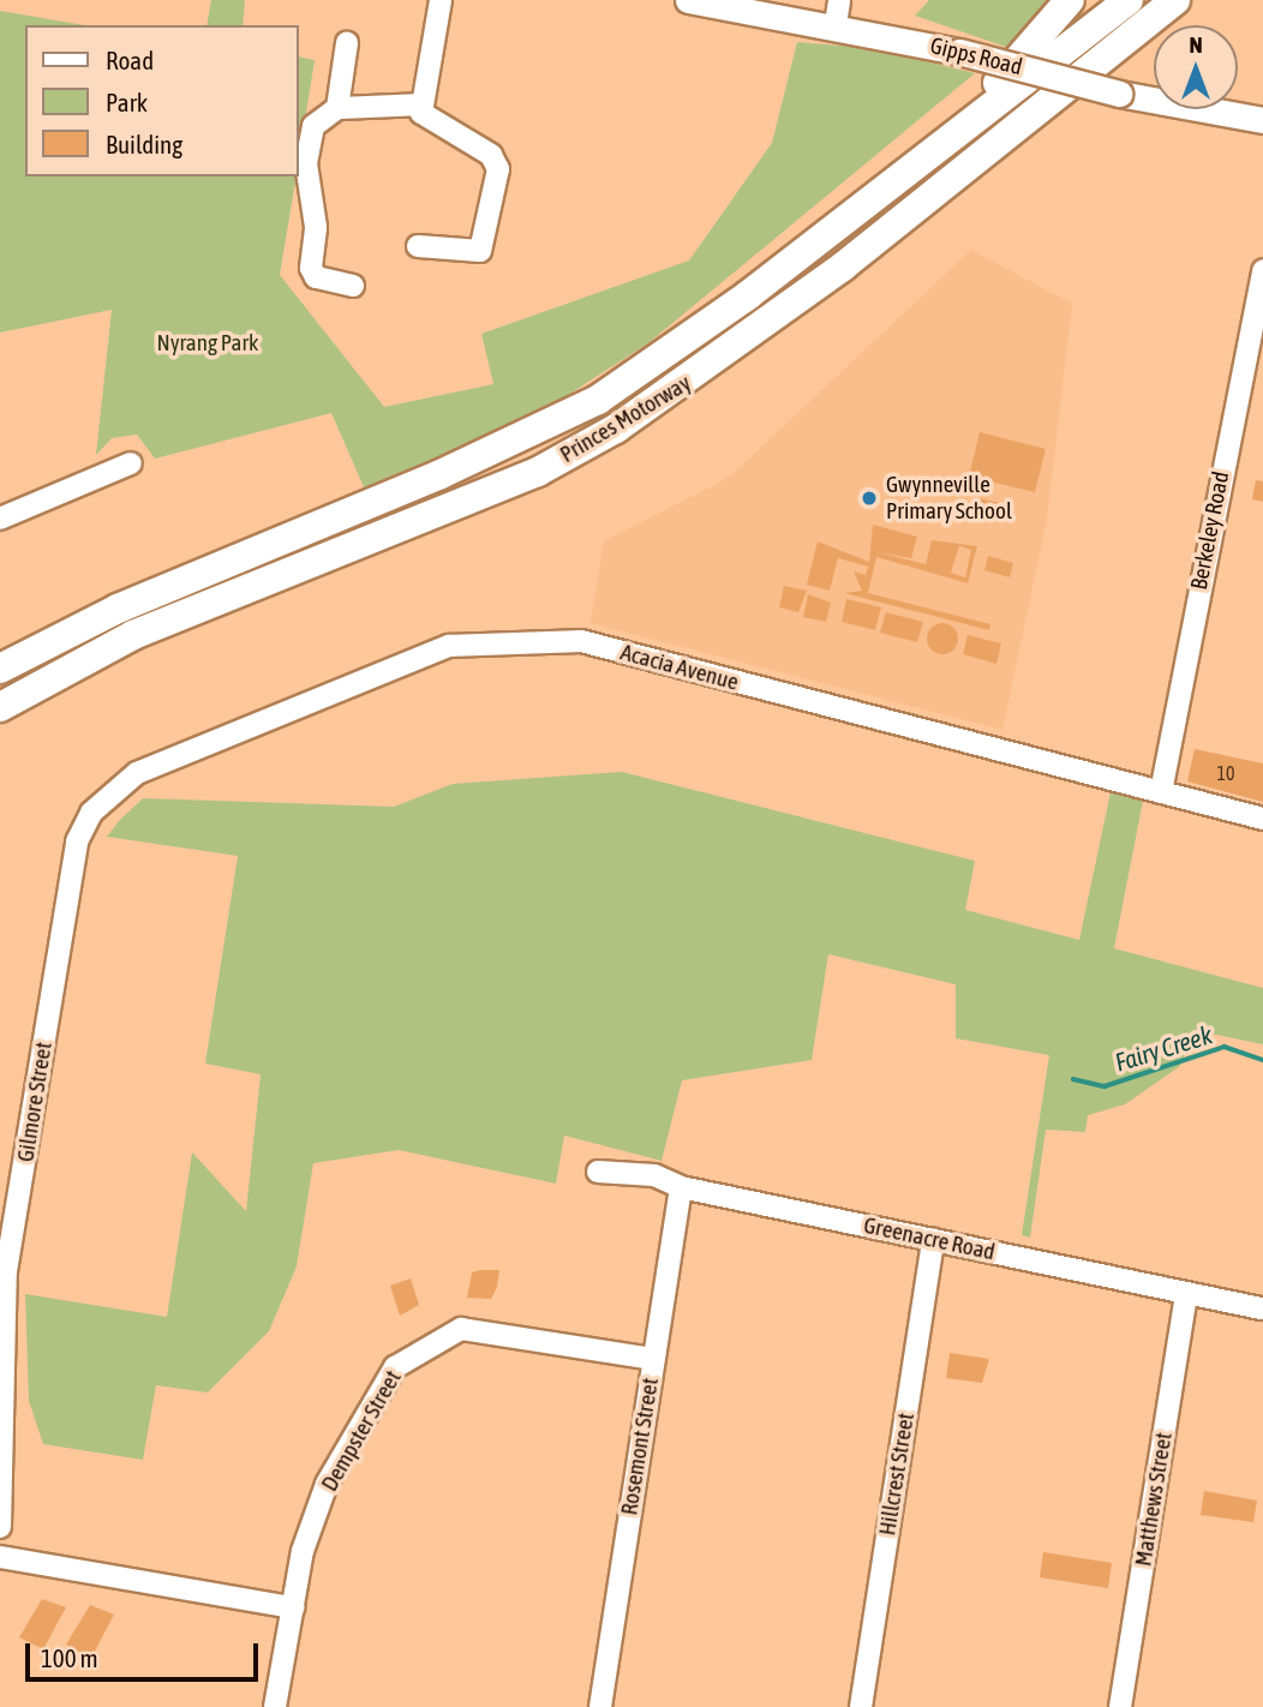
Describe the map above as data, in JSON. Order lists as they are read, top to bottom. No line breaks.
{"streets":{"highway":["Princes Motorway"],"main road":["Gipps Road"],"street":["Berkeley Road","Acacia Avenue","Gilmore Street","Greenacre Road","Dempster Street","Rosemont Street","Hillcrest Street","Matthews Street"]},"crossings":[["Berkeley Road","Acacia Avenue"],["Acacia Avenue","Gilmore Street"],["Greenacre Road","Rosemont Street"],["Greenacre Road","Hillcrest Street"],["Greenacre Road","Matthews Street"],["Dempster Street","Rosemont Street"]],"water":["Fairy Creek"],"parks":["Nyrang Park"],"places":["Gwynneville Primary School"],"house_numbers":["10"],"legend":["Road","Park","Building"],"scale_bar":"100 m","north":"top"}
